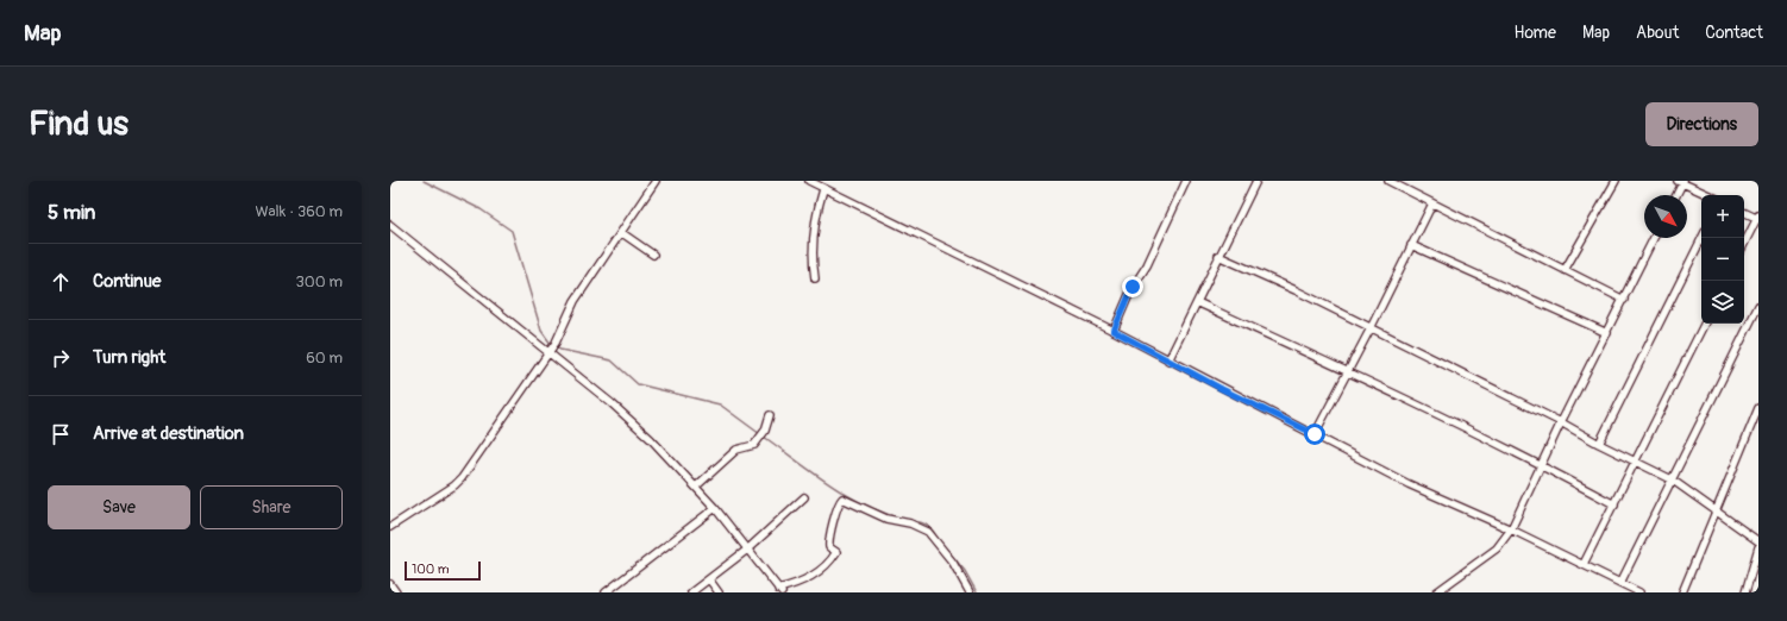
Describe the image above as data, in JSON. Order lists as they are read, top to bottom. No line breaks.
{"scale_bar":"100 m","north":"bottom right","page":{"header":"Map","nav":["Home","Map","About","Contact"],"buttons":["Directions",["Save","Share"]],"title":"Find us","heading":["5 min","Walk · 360 m"],"map_buttons":["+","−"],"list":[["Continue","300 m"],["Turn right","60 m"],"Arrive at destination"],"scale":"100 m"}}
